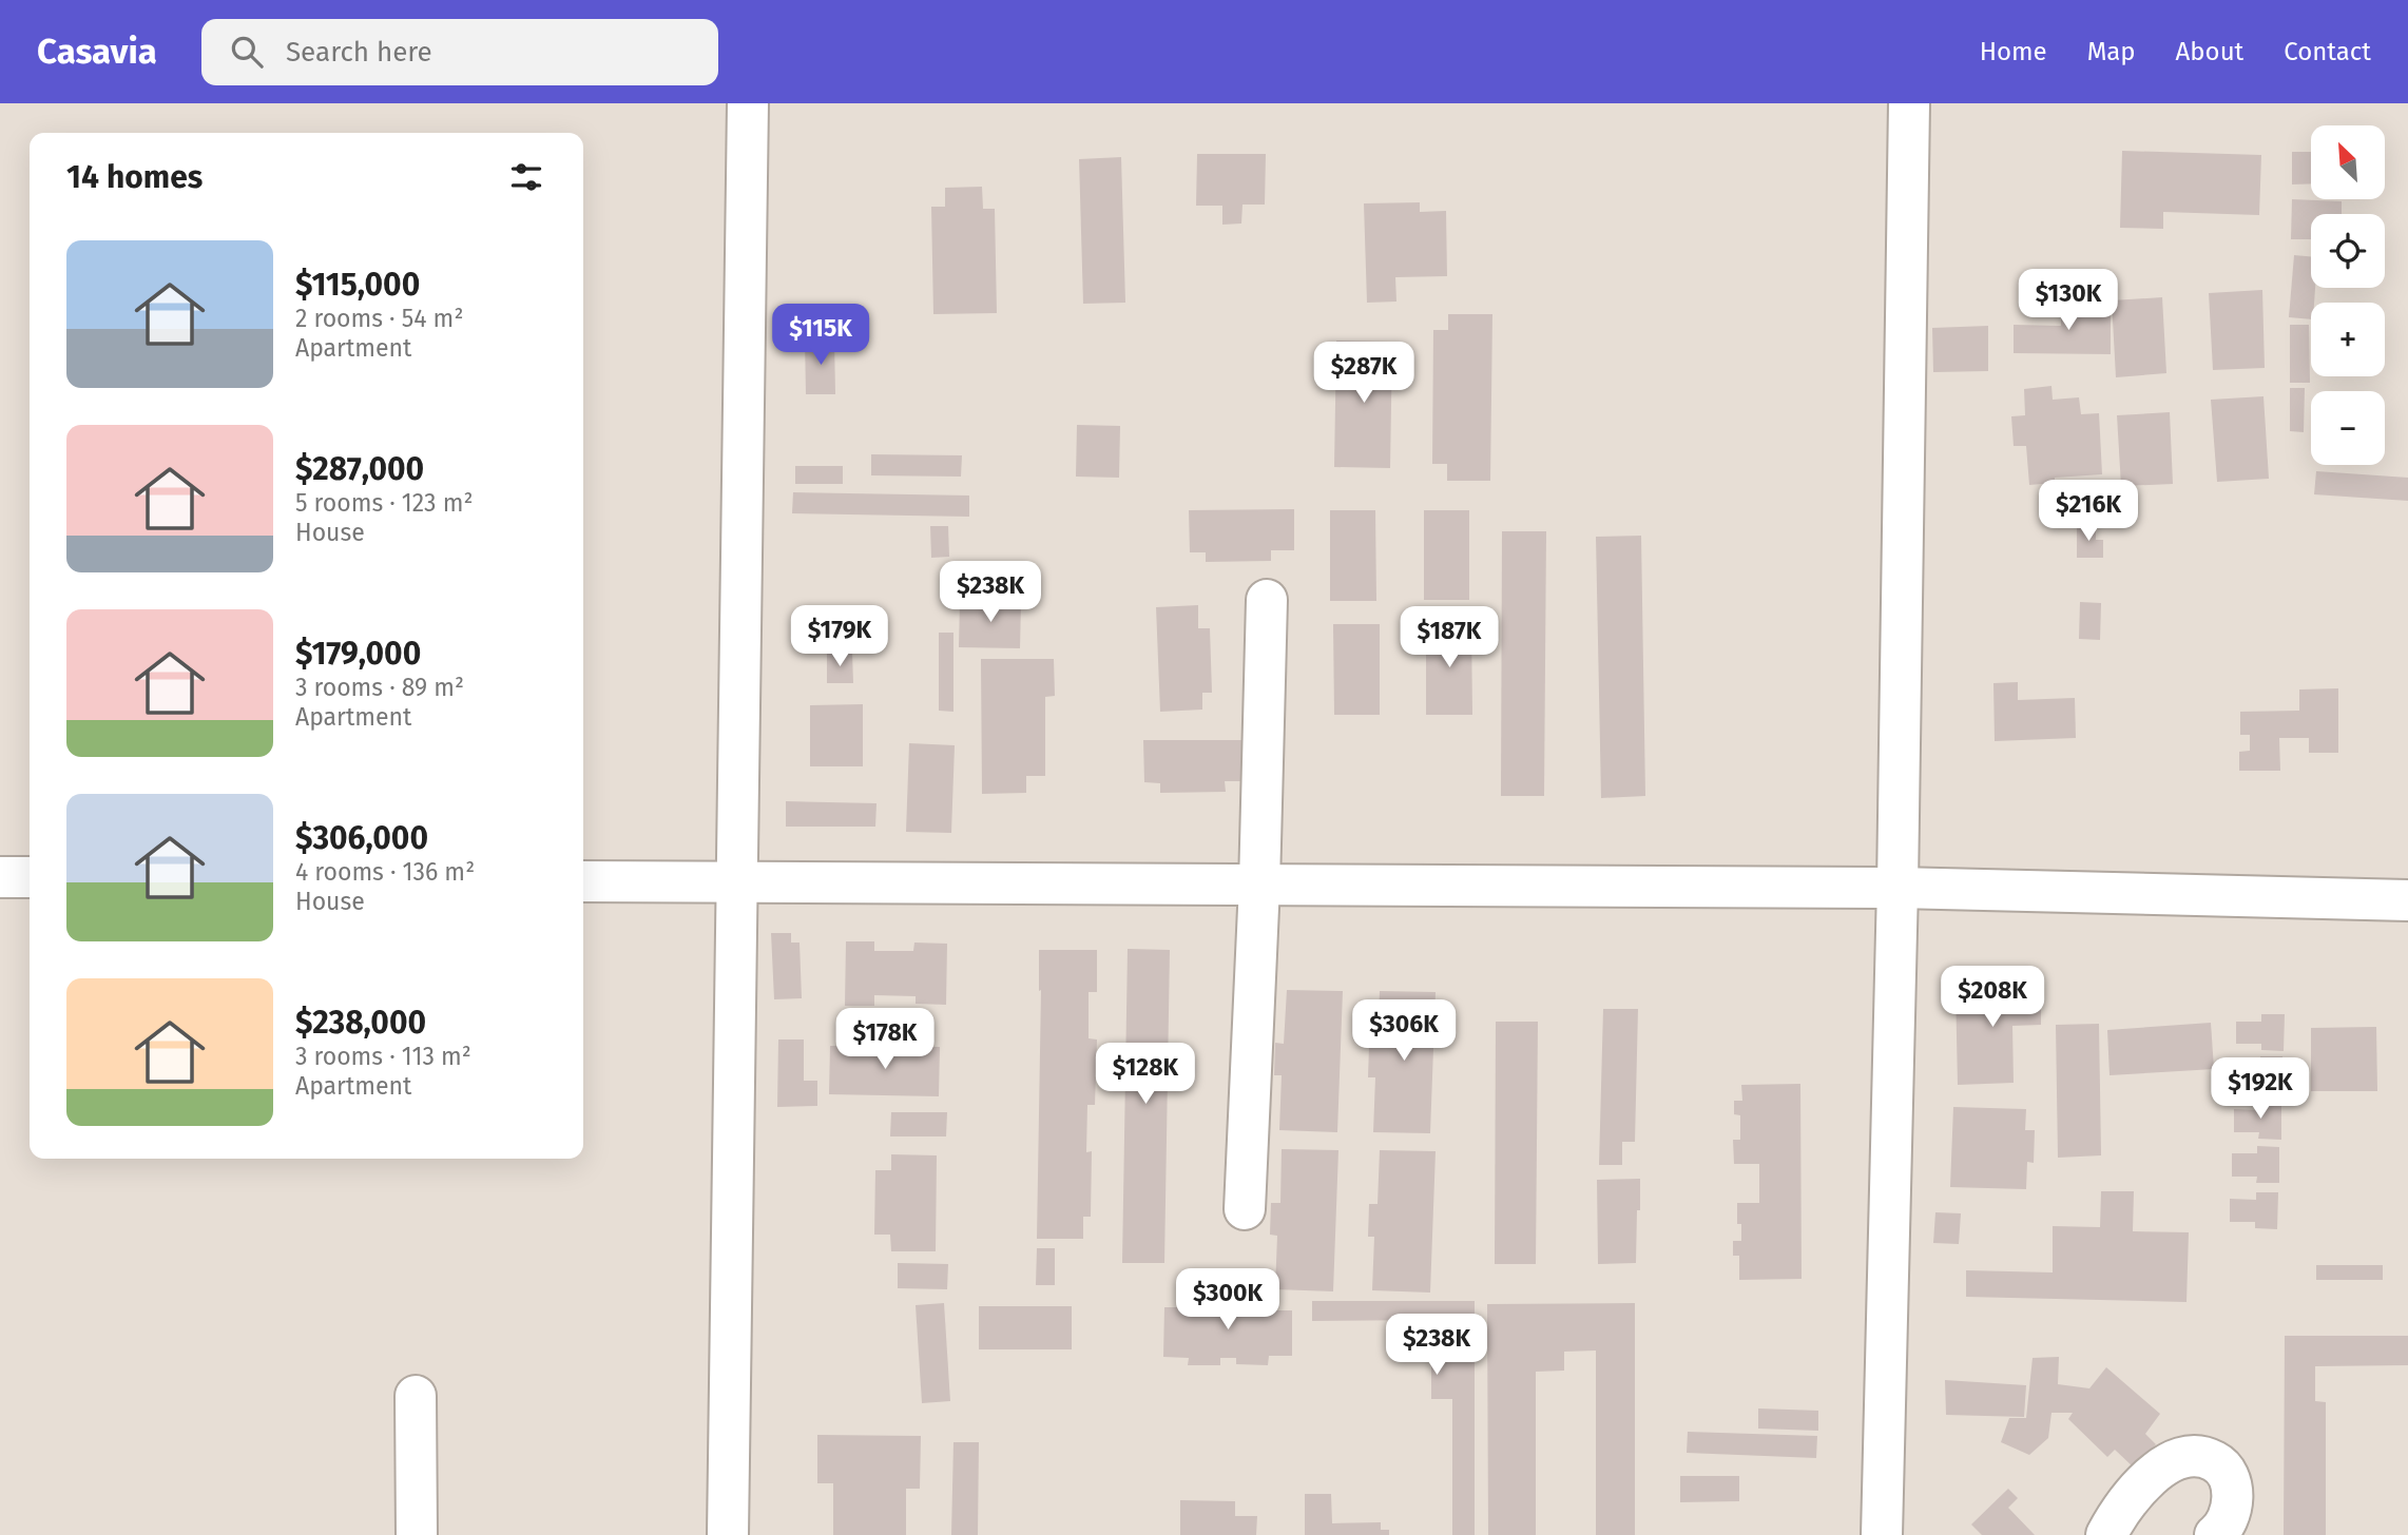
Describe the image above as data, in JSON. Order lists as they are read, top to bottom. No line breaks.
{"north":"top left","page":{"header":"Casavia","search":"Search here","nav":["Home","Map","About","Contact"],"map_buttons":["+","−"],"heading":"14 homes","list":[{"name":"$115,000","note":"2 rooms · 54 m² · Apartment"},{"name":"$287,000","note":"5 rooms · 123 m² · House"},{"name":"$179,000","note":"3 rooms · 89 m² · Apartment"},{"name":"$306,000","note":"4 rooms · 136 m² · House"},{"name":"$238,000","note":"3 rooms · 113 m² · Apartment"}],"price":["$130K","$115K","$287K","$216K","$238K","$179K","$187K","$208K","$306K","$178K","$128K","$192K","$300K","$238K"]}}
